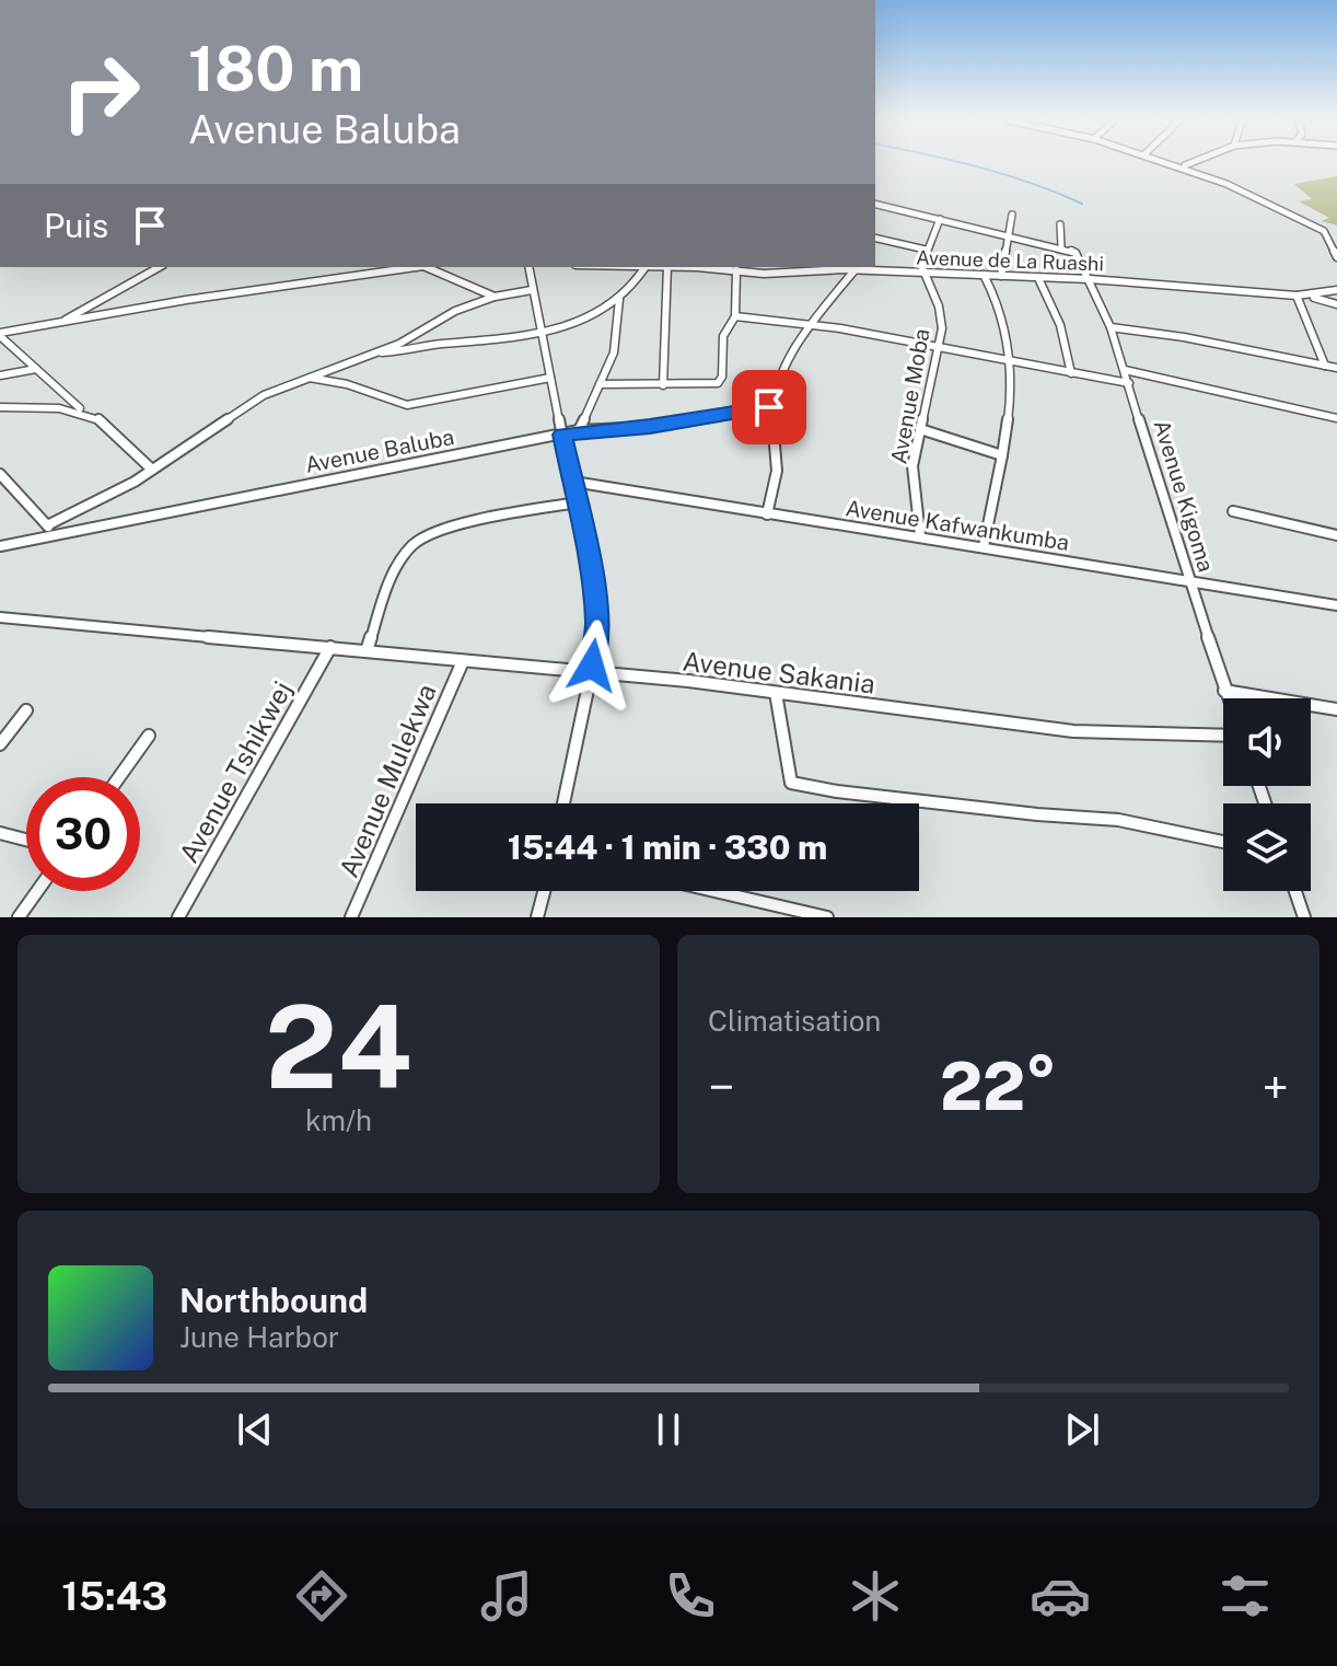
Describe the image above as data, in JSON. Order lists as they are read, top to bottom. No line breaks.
{"streets":{"street":["Avenue de La Ruashi","Avenue Moba","Avenue Baluba","Avenue Kigoma","Avenue Kafwankumba","Avenue Sakania","Avenue Tshikwej","Avenue Mulekwa"]},"crossings":[["Avenue de La Ruashi","Avenue Moba"],["Avenue de La Ruashi","Avenue Kigoma"],["Avenue Moba","Avenue Kafwankumba"],["Avenue Kigoma","Avenue Kafwankumba"],["Avenue Sakania","Avenue Tshikwej"],["Avenue Sakania","Avenue Mulekwa"]],"page":{"turn":["180 m","Avenue Baluba"],"then":"Puis","limit":"30","trip":"15:44 · 1 min · 330 m","tile":[["24","km/h"],"Climatisation"],"heat":["−","22°","+"],"song":["Northbound","June Harbor"],"tabs":"15:43"}}
